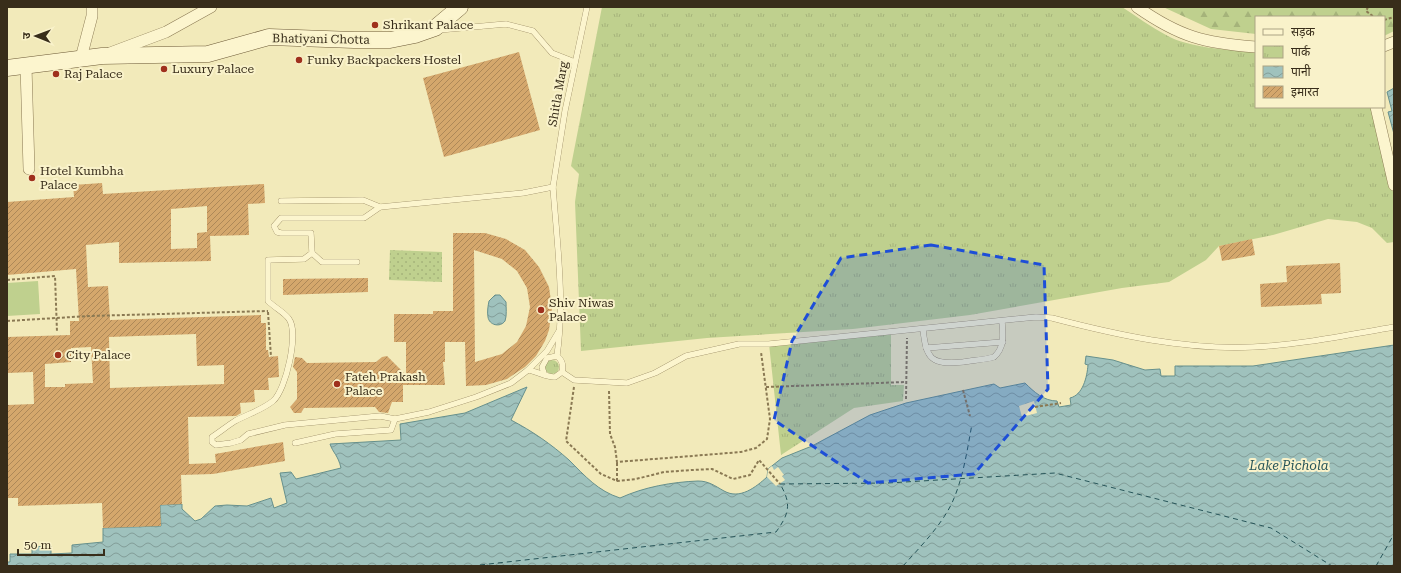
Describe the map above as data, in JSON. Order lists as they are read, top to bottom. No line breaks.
{"streets":{"main road":["Bhatiyani Chotta"],"lane":["Shitla Marg"]},"water":["Lake Pichola"],"places":["Shrikant Palace","Funky Backpackers Hostel","Luxury Palace","Raj Palace","Hotel Kumbha Palace","Shiv Niwas Palace","City Palace","Fateh Prakash Palace"],"legend":["सड़क","पार्क","पानी","इमारत"],"scale_bar":"50 m","north":"left"}
